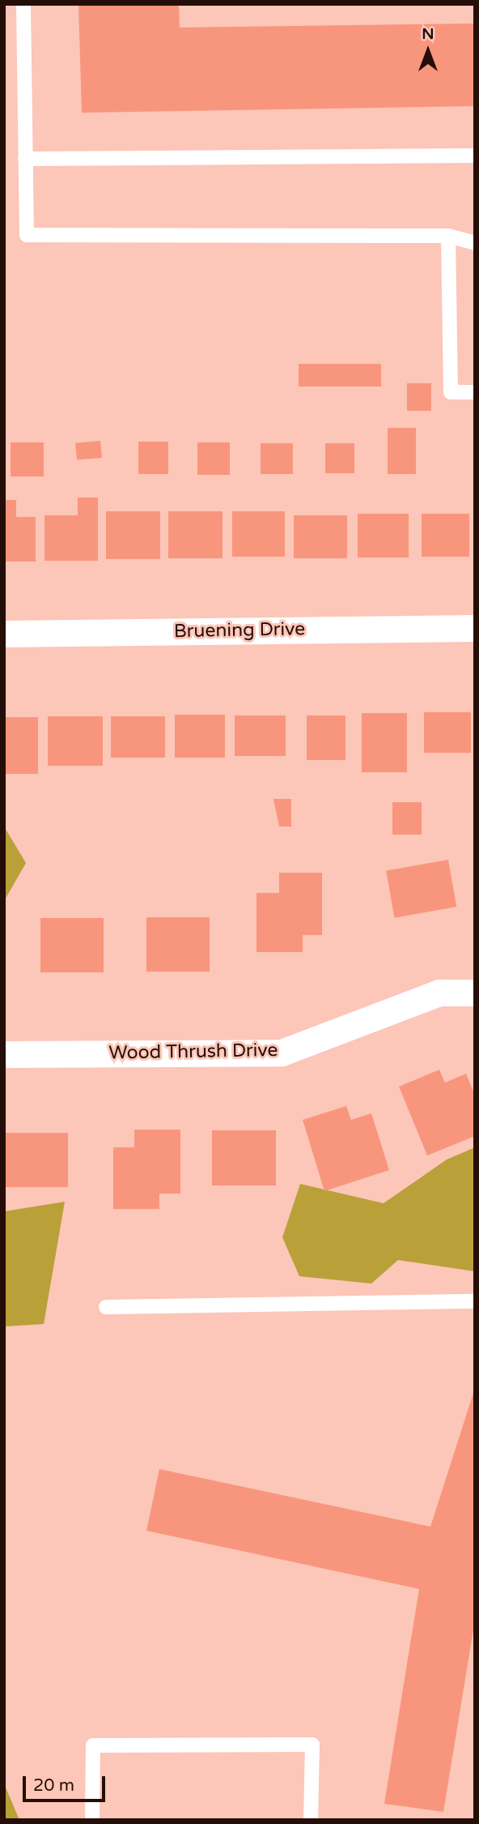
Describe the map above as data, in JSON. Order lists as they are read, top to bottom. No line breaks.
{"streets":{"street":["Bruening Drive","Wood Thrush Drive"]},"scale_bar":"20 m","north":"top"}
